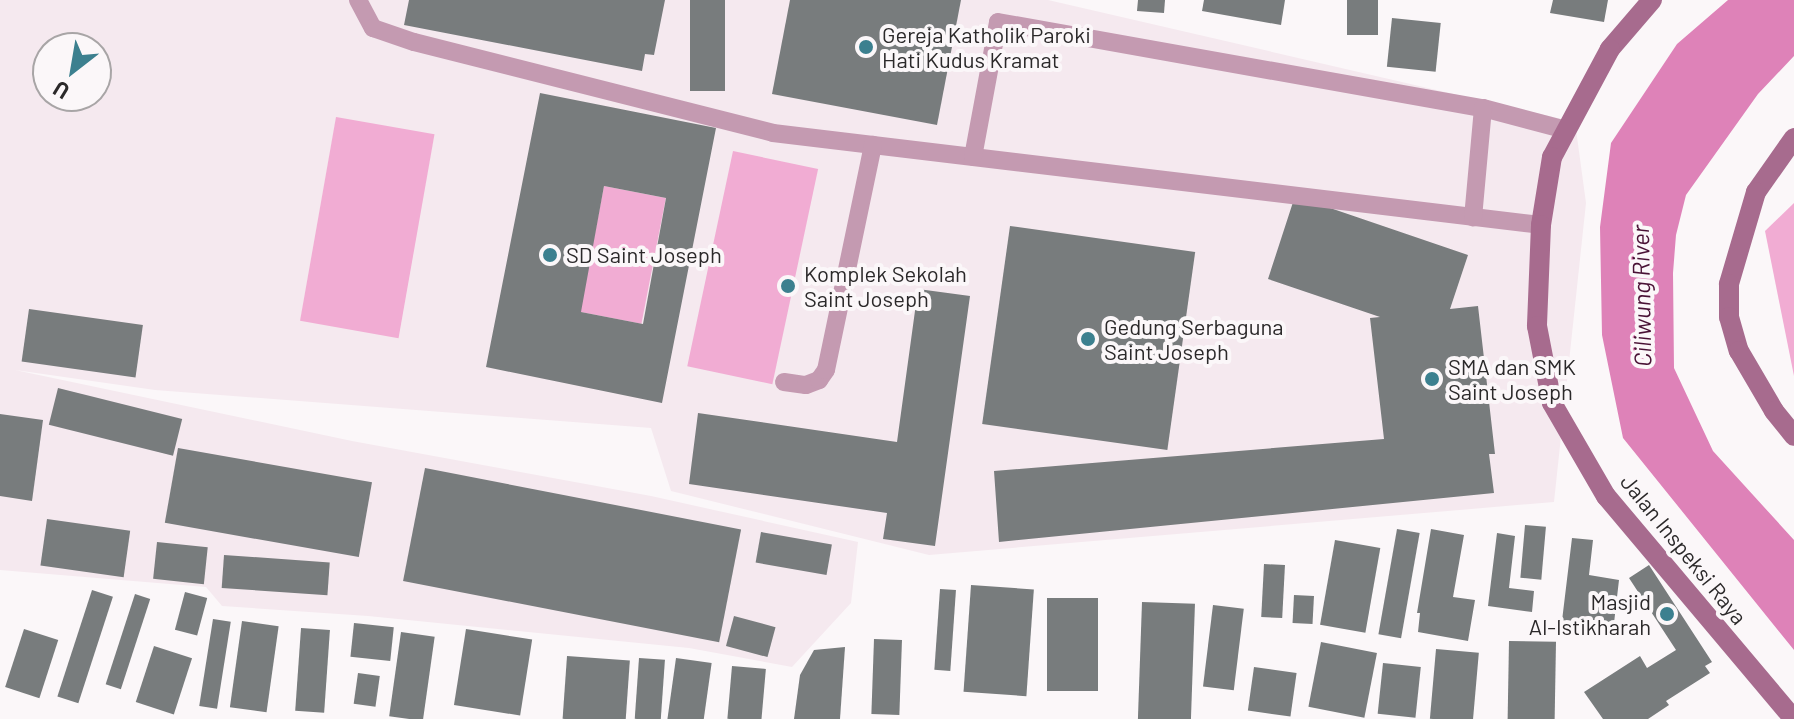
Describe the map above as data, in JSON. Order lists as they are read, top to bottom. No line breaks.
{"streets":{"street":["Jalan Inspeksi Raya"]},"water":["Ciliwung River"],"places":["Gereja Katholik Paroki Hati Kudus Kramat","SD Saint Joseph","Komplek Sekolah Saint Joseph","Gedung Serbaguna Saint Joseph","SMA dan SMK Saint Joseph","Masjid Al-Istikharah"],"north":"bottom left"}
